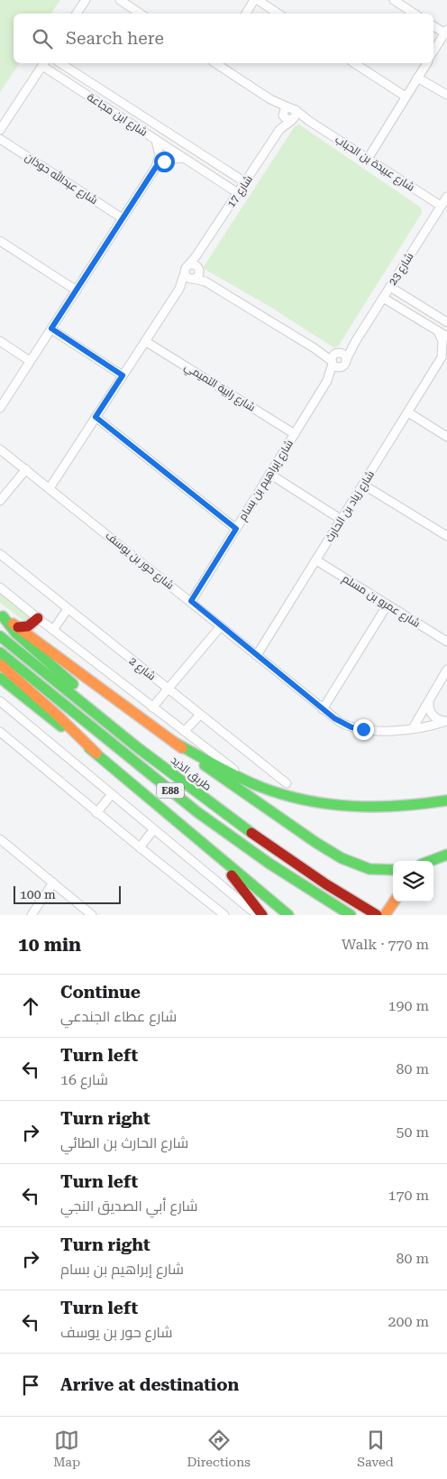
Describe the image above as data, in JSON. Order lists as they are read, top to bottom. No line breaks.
{"streets":{"main road":["طريق الذيد","E88"],"street":["شارع ابن مجاعة","شارع عبيدة بن الحباب","شارع عبدالله حوذان","شارع 17","شارع 23","شارع رابية التميمي","شارع إبراهيم بن بسام","شارع زياد بن الحارث","شارع حور بن يوسف","شارع عمرو بن مسلم","شارع 2"]},"crossings":[["شارع ابن مجاعة","شارع 17"],["شارع عبيدة بن الحباب","شارع 17"],["شارع عبيدة بن الحباب","شارع 23"],["شارع 17","شارع رابية التميمي"],["شارع 17","شارع حور بن يوسف"],["شارع 23","شارع إبراهيم بن بسام"],["شارع رابية التميمي","شارع إبراهيم بن بسام"],["شارع إبراهيم بن بسام","شارع حور بن يوسف"],["شارع زياد بن الحارث","شارع حور بن يوسف"],["شارع زياد بن الحارث","شارع عمرو بن مسلم"]],"scale_bar":"100 m","page":{"search":"Search here","scale":"100 m","heading":["10 min","Walk · 770 m"],"list":[["Continue","شارع عطاء الجندعي","190 m"],["Turn left","شارع 16","80 m"],["Turn right","شارع الحارث بن الطائي","50 m"],["Turn left","شارع أبي الصديق النجي","170 m"],["Turn right","شارع إبراهيم بن بسام","80 m"],["Turn left","شارع حور بن يوسف","200 m"],"Arrive at destination"],"nav":["Map","Directions","Saved"]}}
